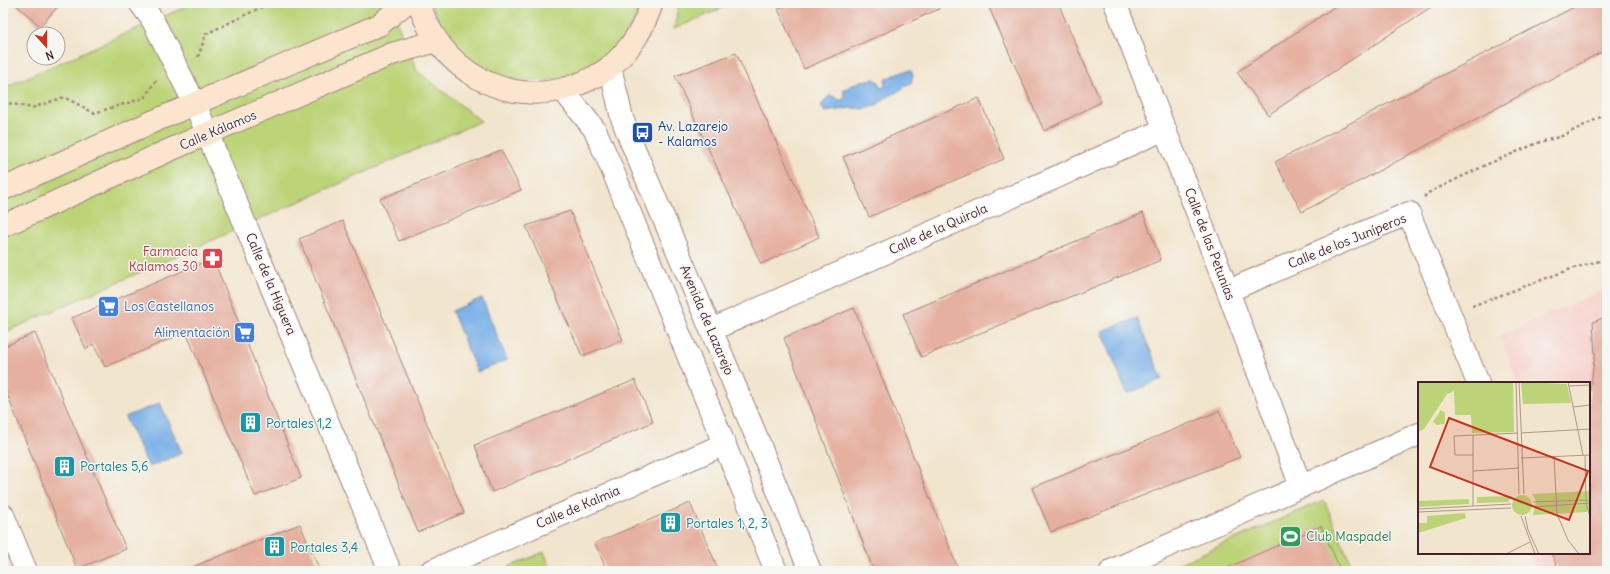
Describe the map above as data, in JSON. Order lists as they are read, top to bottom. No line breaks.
{"streets":{"main road":["Calle Kálamos"],"street":["Calle de la Quirola","Calle de los Juníperos","Calle de las Petunias","Calle de la Higuera","Avenida de Lazarejo","Calle de Kalmia"]},"crossings":[["Calle Kálamos","Calle de la Higuera"],["Calle de la Quirola","Calle de las Petunias"],["Calle de la Quirola","Avenida de Lazarejo"],["Calle de los Juníperos","Calle de las Petunias"]],"places":{"bus stop":["Av. Lazarejo - Kalamos"],"pharmacy":["Farmacia Kalamos 30"],"supermarket":["Los Castellanos","Alimentación"],"building":["Portales 1,2","Portales 5,6","Portales 1, 2, 3","Portales 3,4"],"sports":["Club Maspadel"]},"north":"bottom"}
